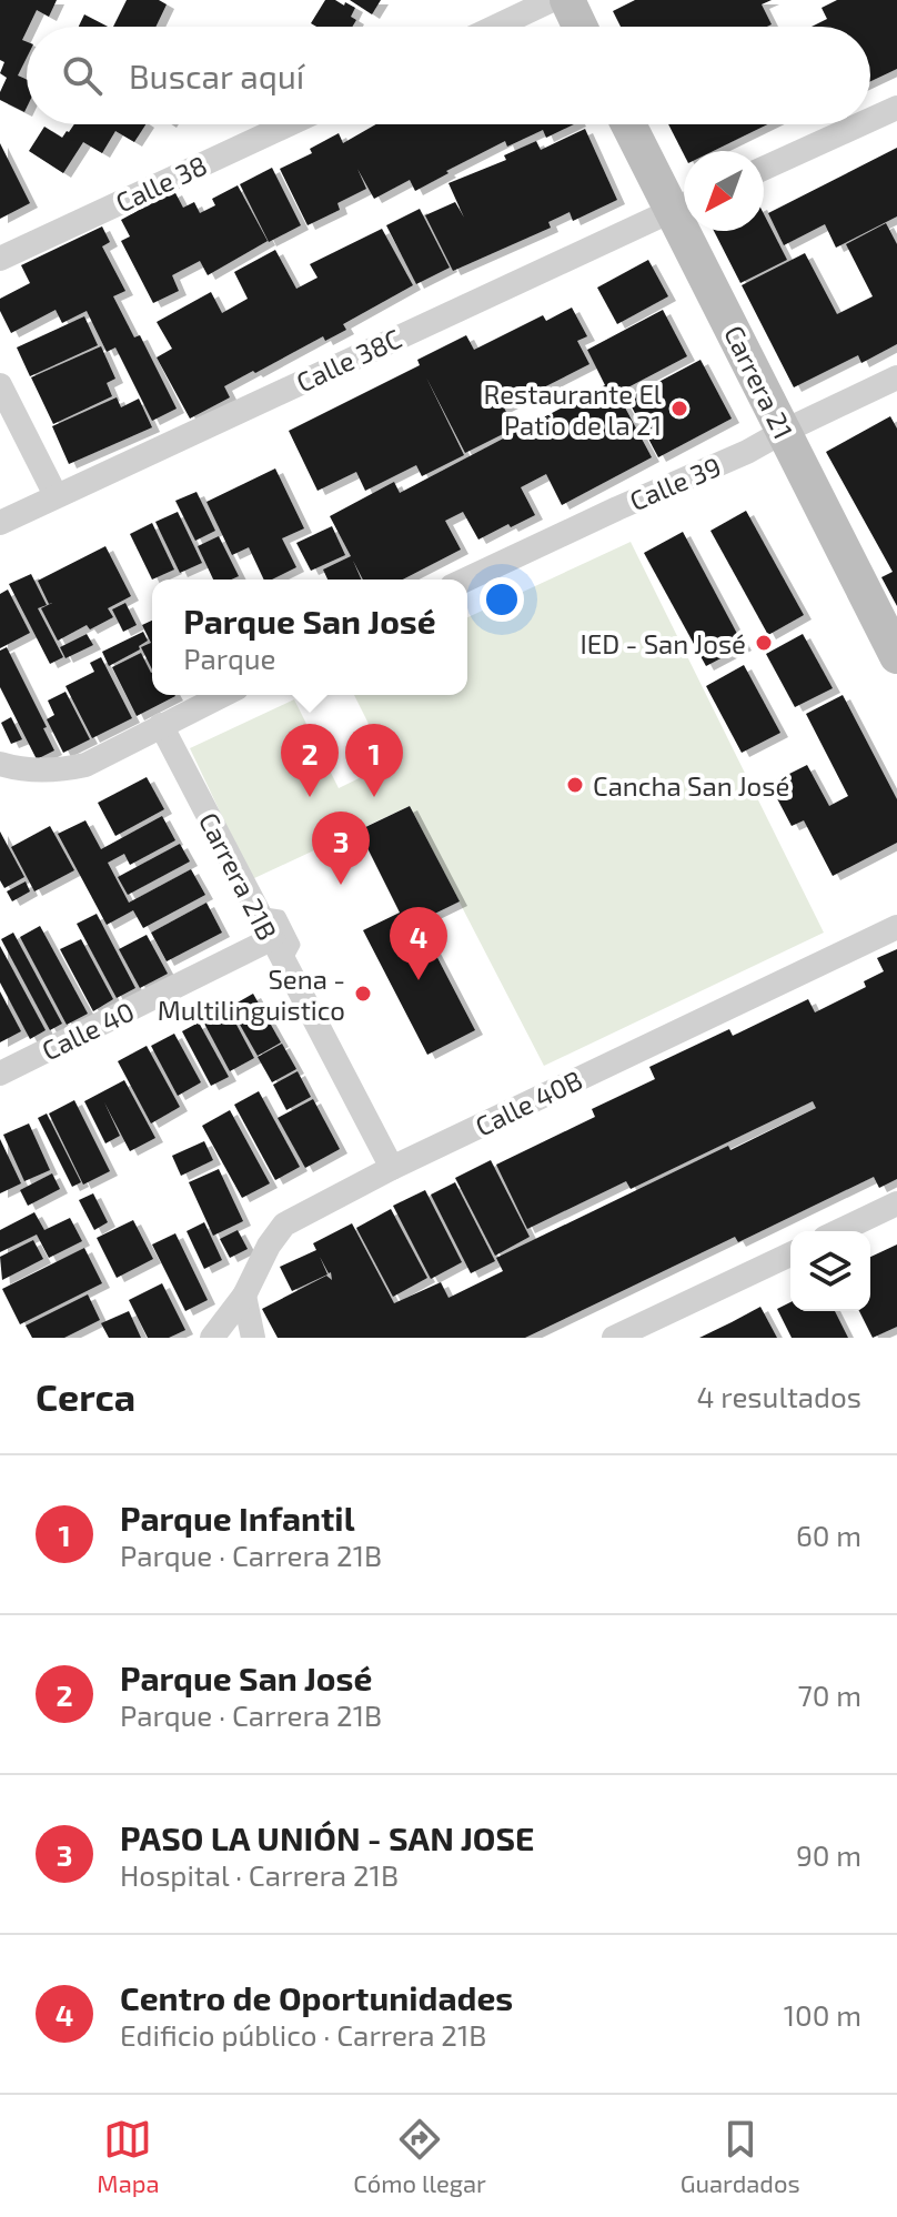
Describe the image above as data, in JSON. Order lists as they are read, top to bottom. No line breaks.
{"streets":{"street":["Calle 38","Calle 38C","Carrera 21","Calle 39","Carrera 21B","Calle 40","Calle 40B"]},"crossings":[["Carrera 21","Calle 39"],["Carrera 21B","Calle 40"],["Carrera 21B","Calle 40B"]],"places":["Restaurante El Patio de la 21","IED - San José","Cancha San José","Sena - Multilinguistico"],"north":"bottom left","page":{"search":"Buscar aquí","popup":["Parque San José","Parque"],"pins":["1","2","3","4"],"heading":["Cerca","4 resultados"],"list":[{"mark":"1","name":"Parque Infantil","note":"Parque · Carrera 21B","value":"60 m"},{"mark":"2","name":"Parque San José","note":"Parque · Carrera 21B","value":"70 m"},{"mark":"3","name":"PASO LA UNIÓN - SAN JOSE","note":"Hospital · Carrera 21B","value":"90 m"},{"mark":"4","name":"Centro de Oportunidades","note":"Edificio público · Carrera 21B","value":"100 m"}],"nav":["Mapa","Cómo llegar","Guardados"]}}
